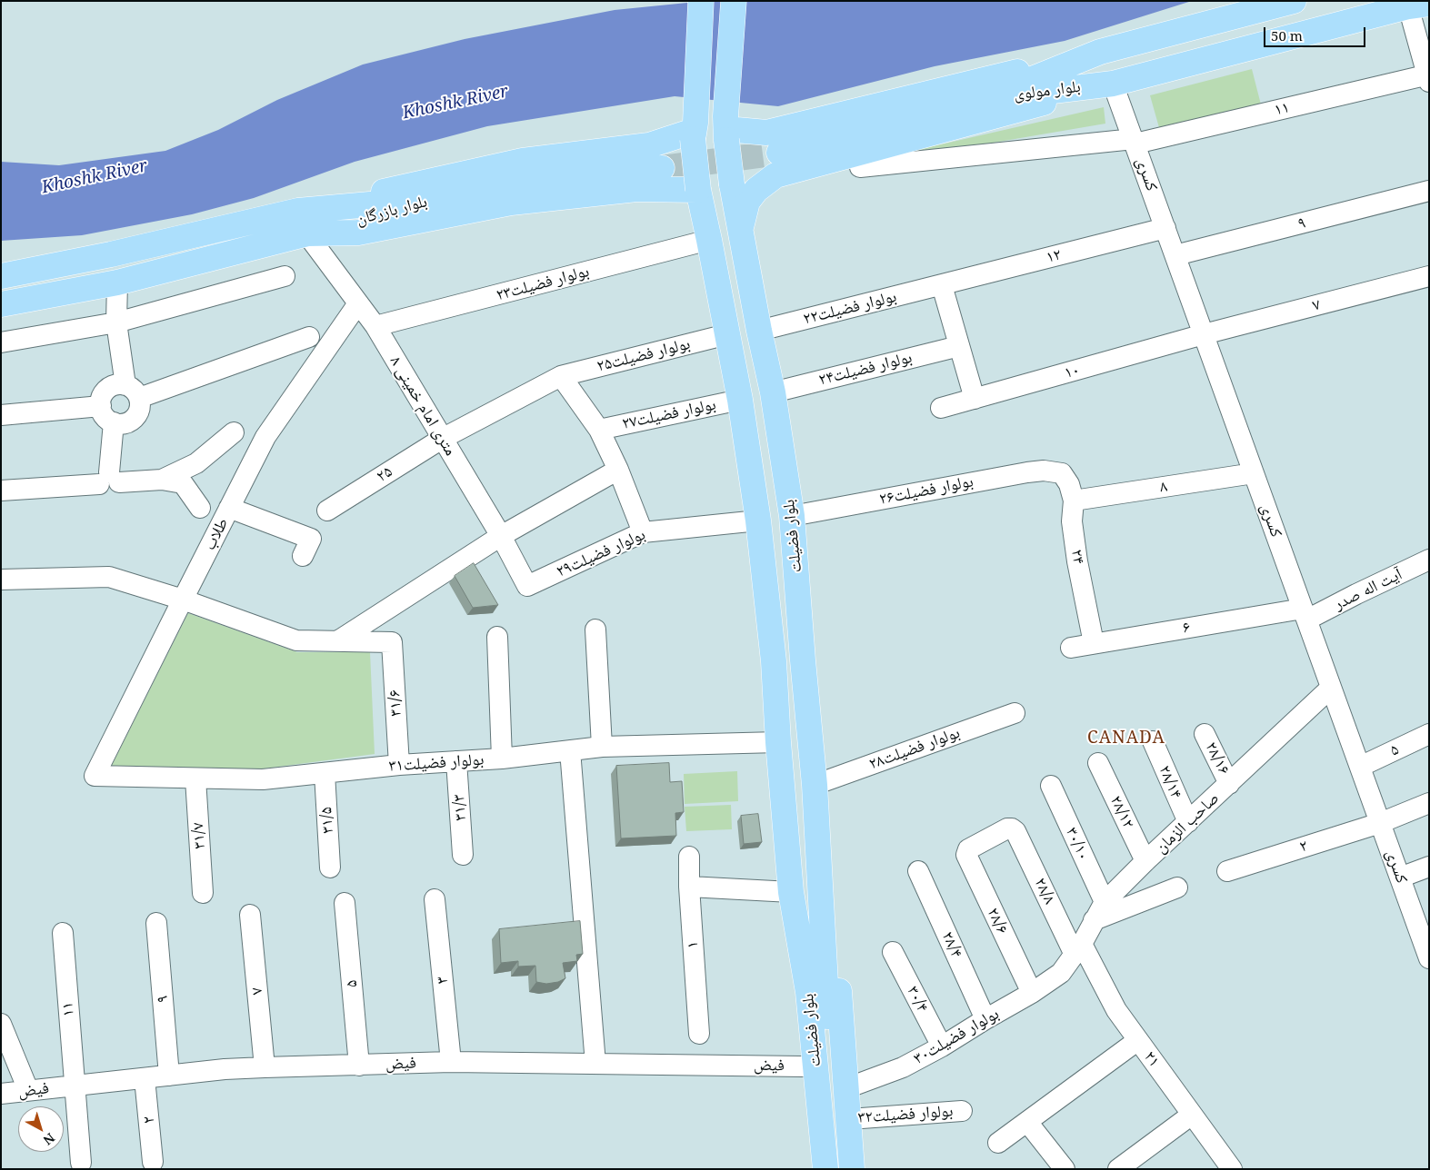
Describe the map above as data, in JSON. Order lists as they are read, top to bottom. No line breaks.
{"streets":{"main road":["بلوار مولوی","بلوار بازرگان","بلوار فضیلت"],"street":["۱۱","کسری","۹","۱۲","بولوار فضیلت۲۳","۷","بولوار فضیلت۲۲","بولوار فضیلت۲۵","بولوار فضیلت۲۴","۱۰","۸ متری امام خمینی","بولوار فضیلت۲۷","۲۵","۸","بولوار فضیلت۲۶","طلاب","بولوار فضیلت۲۹","۲۴","آیت اله صدر","۶","۳۱/۶","بولوار فضیلت۲۸","۵","۲۸/۱۶","بولوار فضیلت۳۱","۲۸/۱۴","۳۱/۳","۲۸/۱۲","۳۱/۵","صاحب الزمان","۳۱/۷","۳۰/۱۰","۲","۲۸/۸","۲۸/۶","۱","۲۸/۴","۳","۳۰/۴","بولوار فضیلت۳۰","۲۱","فیض","بولوار فضیلت۳۲"]},"crossings":[["بلوار مولوی","کسری"],["۱۱","کسری"],["۱۱","فیض"],["کسری","۹"],["کسری","۱۲"],["کسری","۷"],["کسری","۱۰"],["کسری","۸"],["کسری","آیت اله صدر"],["کسری","۶"],["کسری","۵"],["کسری","صاحب الزمان"],["کسری","۲"],["بلوار بازرگان","۸ متری امام خمینی"],["۹","فیض"],["۱۲","بولوار فضیلت۲۲"],["بولوار فضیلت۲۳","۸ متری امام خمینی"],["بولوار فضیلت۲۳","بلوار فضیلت"],["۷","۱۰"],["۷","فیض"],["بولوار فضیلت۲۲","بلوار فضیلت"],["بولوار فضیلت۲۵","۸ متری امام خمینی"],["بولوار فضیلت۲۵","۲۵"],["بولوار فضیلت۲۵","بلوار فضیلت"],["بولوار فضیلت۲۴","بلوار فضیلت"],["۸ متری امام خمینی","۲۵"],["۸ متری امام خمینی","طلاب"],["۸ متری امام خمینی","بولوار فضیلت۲۹"],["بولوار فضیلت۲۷","بلوار فضیلت"],["۸","۲۴"],["بولوار فضیلت۲۶","بلوار فضیلت"],["بولوار فضیلت۲۶","۲۴"],["طلاب","بولوار فضیلت۳۱"],["بلوار فضیلت","بولوار فضیلت۲۹"],["بلوار فضیلت","بولوار فضیلت۲۸"],["بلوار فضیلت","بولوار فضیلت۳۱"],["بلوار فضیلت","بولوار فضیلت۳۰"],["بلوار فضیلت","فیض"],["بلوار فضیلت","بولوار فضیلت۳۲"],["۲۴","۶"],["آیت اله صدر","۶"],["۳۱/۶","بولوار فضیلت۳۱"],["۵","فیض"],["۲۸/۱۶","صاحب الزمان"],["بولوار فضیلت۳۱","۳۱/۳"],["بولوار فضیلت۳۱","۳۱/۵"],["بولوار فضیلت۳۱","۳۱/۷"],["۲۸/۱۴","صاحب الزمان"],["۲۸/۱۲","صاحب الزمان"],["صاحب الزمان","۳۰/۱۰"],["صاحب الزمان","۲۸/۸"],["صاحب الزمان","بولوار فضیلت۳۰"],["صاحب الزمان","۲۱"],["۲","فیض"],["۲۸/۸","۲۸/۶"],["۲۸/۸","۲۱"],["۲۸/۶","بولوار فضیلت۳۰"],["۲۸/۴","بولوار فضیلت۳۰"],["۳","فیض"],["۳۰/۴","بولوار فضیلت۳۰"]],"districts":["CANADA"],"water":["Khoshk River"],"scale_bar":"50 m","north":"bottom right"}
